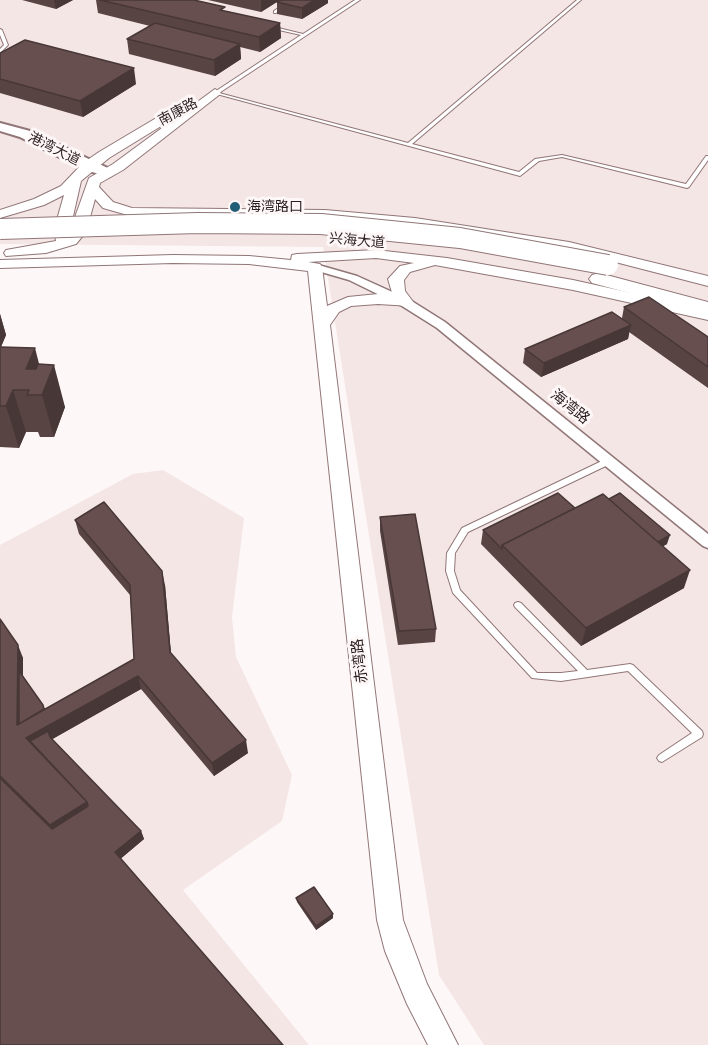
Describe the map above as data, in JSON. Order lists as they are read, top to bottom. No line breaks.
{"streets":{"main road":["港湾大道","兴海大道"],"street":["南康路","海湾路","赤湾路"]},"crossings":[["南康路","港湾大道"],["南康路","兴海大道"],["兴海大道","海湾路"],["兴海大道","赤湾路"],["海湾路","赤湾路"]],"places":["海湾路口"]}
